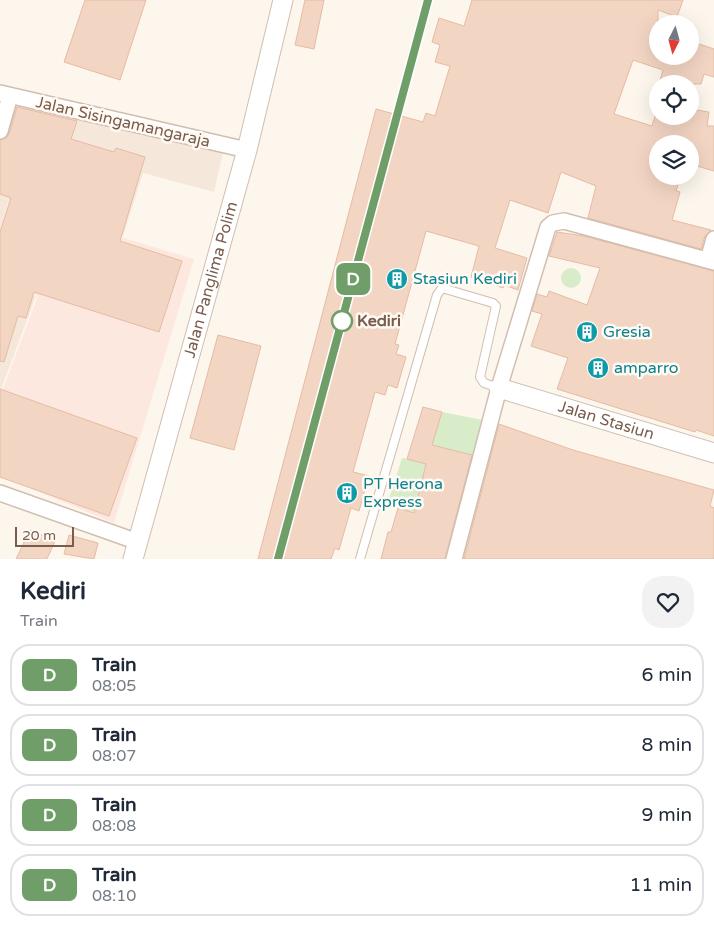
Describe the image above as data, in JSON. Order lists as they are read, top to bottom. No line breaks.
{"streets":{"street":["Jalan Sisingamangaraja","Jalan Panglima Polim","Jalan Stasiun"]},"crossings":[["Jalan Sisingamangaraja","Jalan Panglima Polim"]],"places":{"building":["Stasiun Kediri","Gresia","amparro","PT Herona Express"],"other":["Kediri"]},"scale_bar":"20 m","north":"bottom","page":{"on_map":"D","scale":"20 m","heading":["Kediri","Train"],"list":[{"mark":"D","name":"Train","note":"08:05","value":"6 min"},{"mark":"D","name":"Train","note":"08:07","value":"8 min"},{"mark":"D","name":"Train","note":"08:08","value":"9 min"},{"mark":"D","name":"Train","note":"08:10","value":"11 min"}]}}
